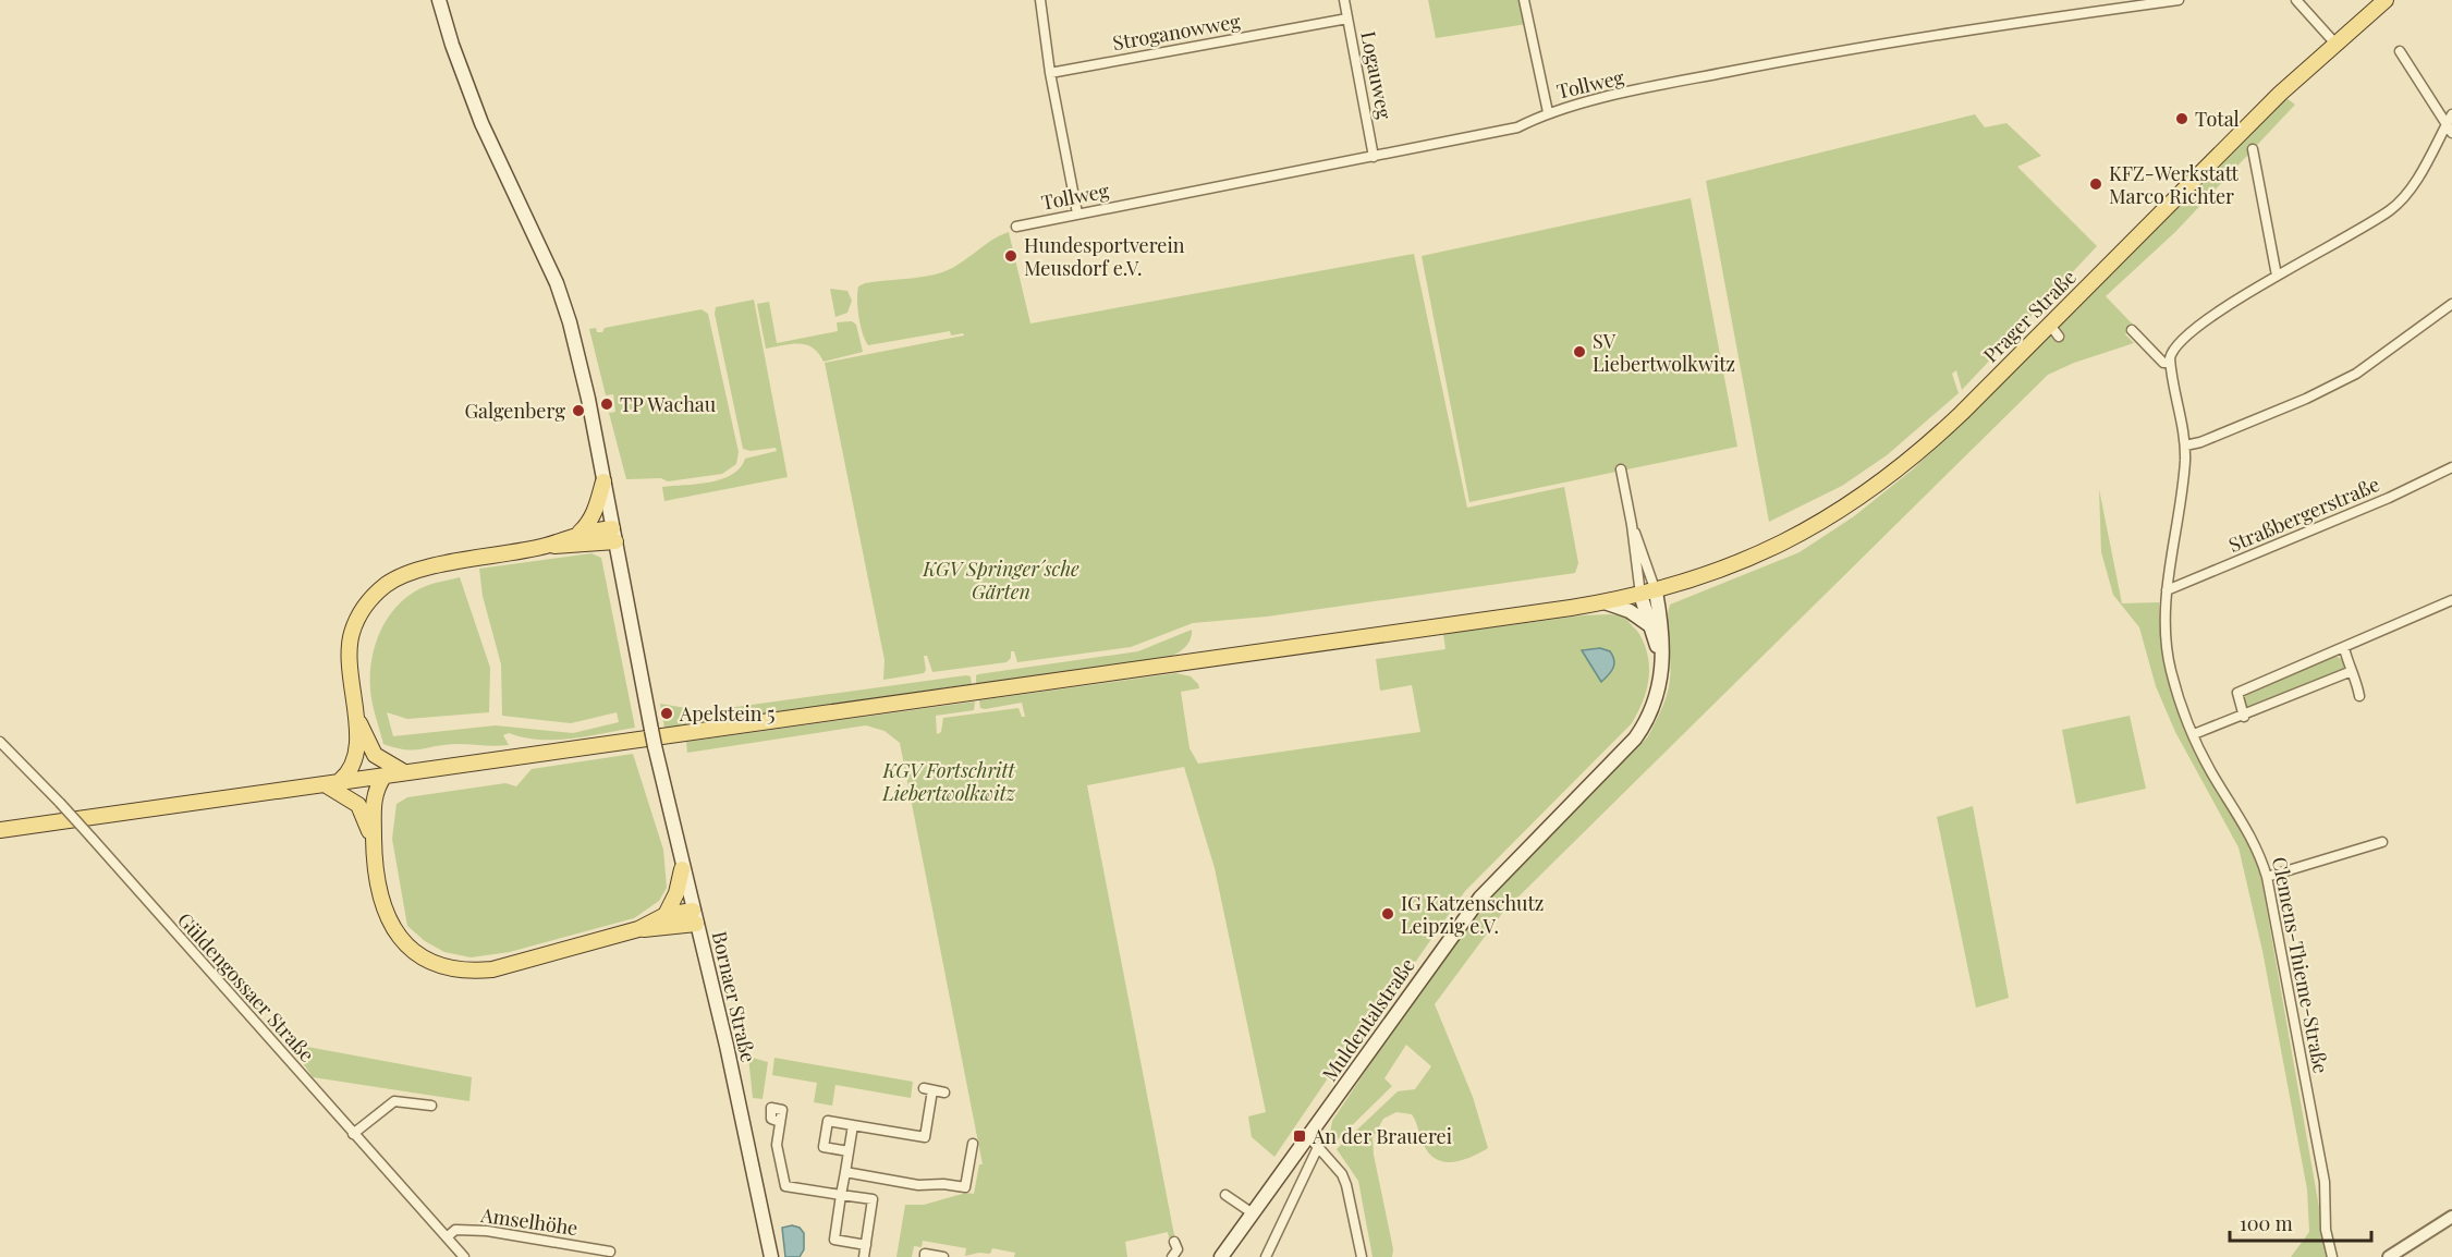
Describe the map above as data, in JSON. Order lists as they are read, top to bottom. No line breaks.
{"streets":{"main road":["Prager Straße","Bornaer Straße","Muldentalstraße"],"street":["Stroganowweg","Logauweg","Tollweg","Straßbergerstraße","Clemens-Thieme-Straße","Güldengossaer Straße","Amselhöhe"]},"crossings":[["Stroganowweg","Logauweg"],["Logauweg","Tollweg"],["Prager Straße","Muldentalstraße"],["Straßbergerstraße","Clemens-Thieme-Straße"],["Güldengossaer Straße","Amselhöhe"]],"parks":["KGV Springer´sche Gärten","KGV Fortschritt Liebertwolkwitz"],"places":{"other":["Total","KFZ-Werkstatt Marco Richter","Hundesportverein Meusdorf e.V.","SV Liebertwolkwitz","TP Wachau","Galgenberg","Apelstein 5","IG Katzenschutz Leipzig e.V."],"transit":["An der Brauerei"]},"scale_bar":"100 m"}
